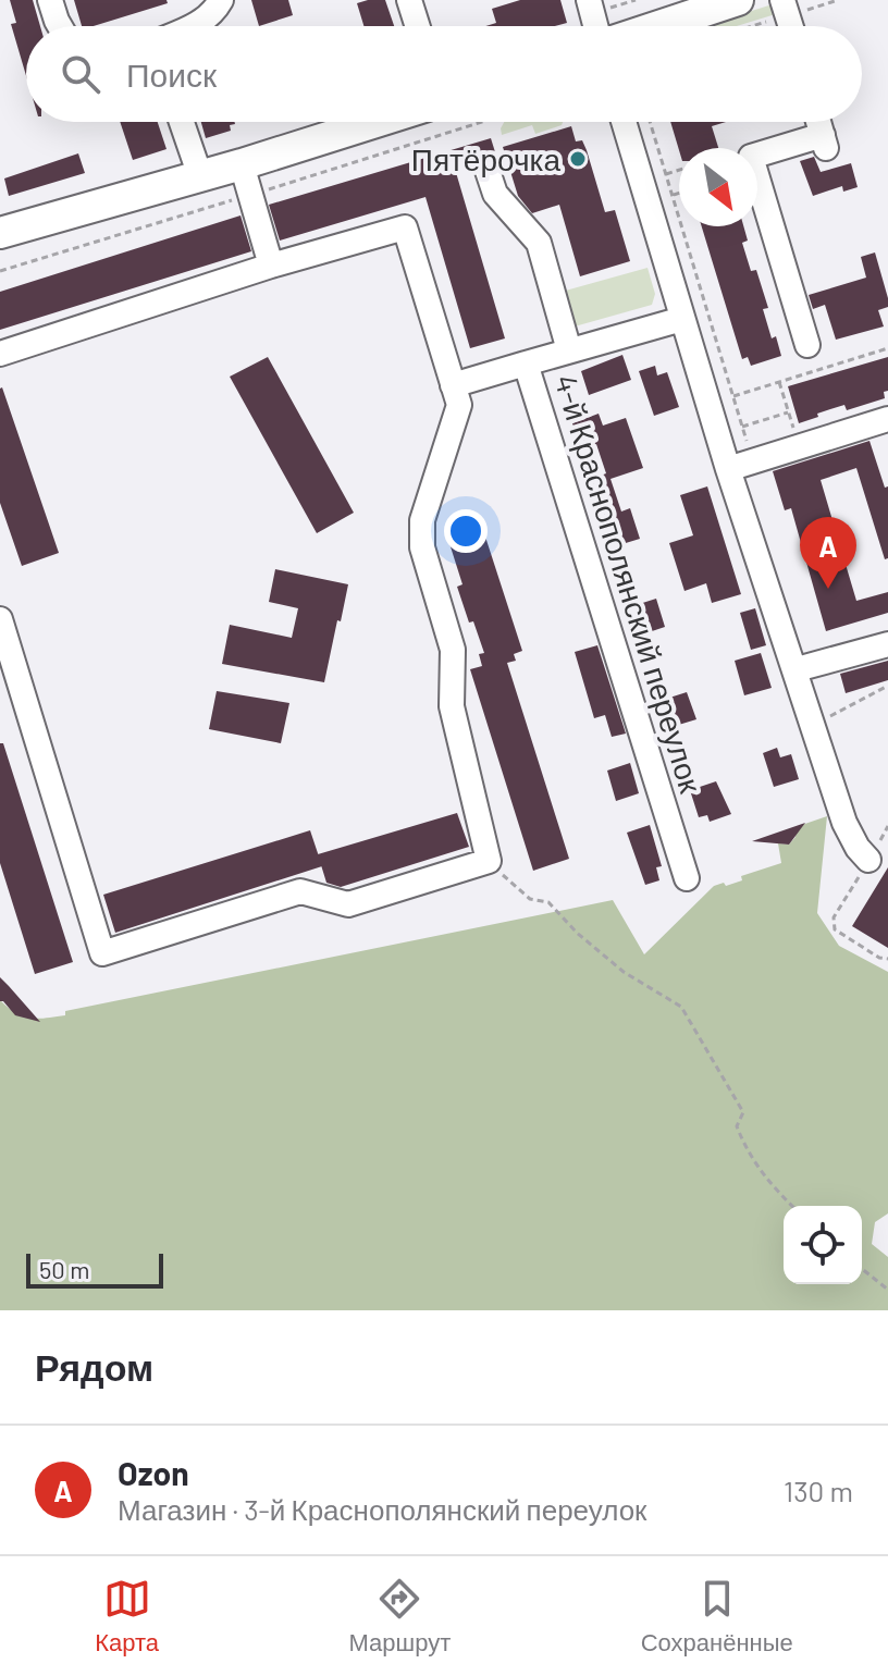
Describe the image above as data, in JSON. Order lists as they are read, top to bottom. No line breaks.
{"streets":{"street":["4-й Краснополянский переулок"]},"places":["Пятёрочка"],"scale_bar":"50 m","north":"bottom right","page":{"search":"Поиск","pins":"A","scale":"50 m","heading":"Рядом","list":[{"mark":"A","name":"Ozon","note":"Магазин · 3-й Краснополянский переулок","value":"130 m"}],"nav":["Карта","Маршрут","Сохранённые"]}}
